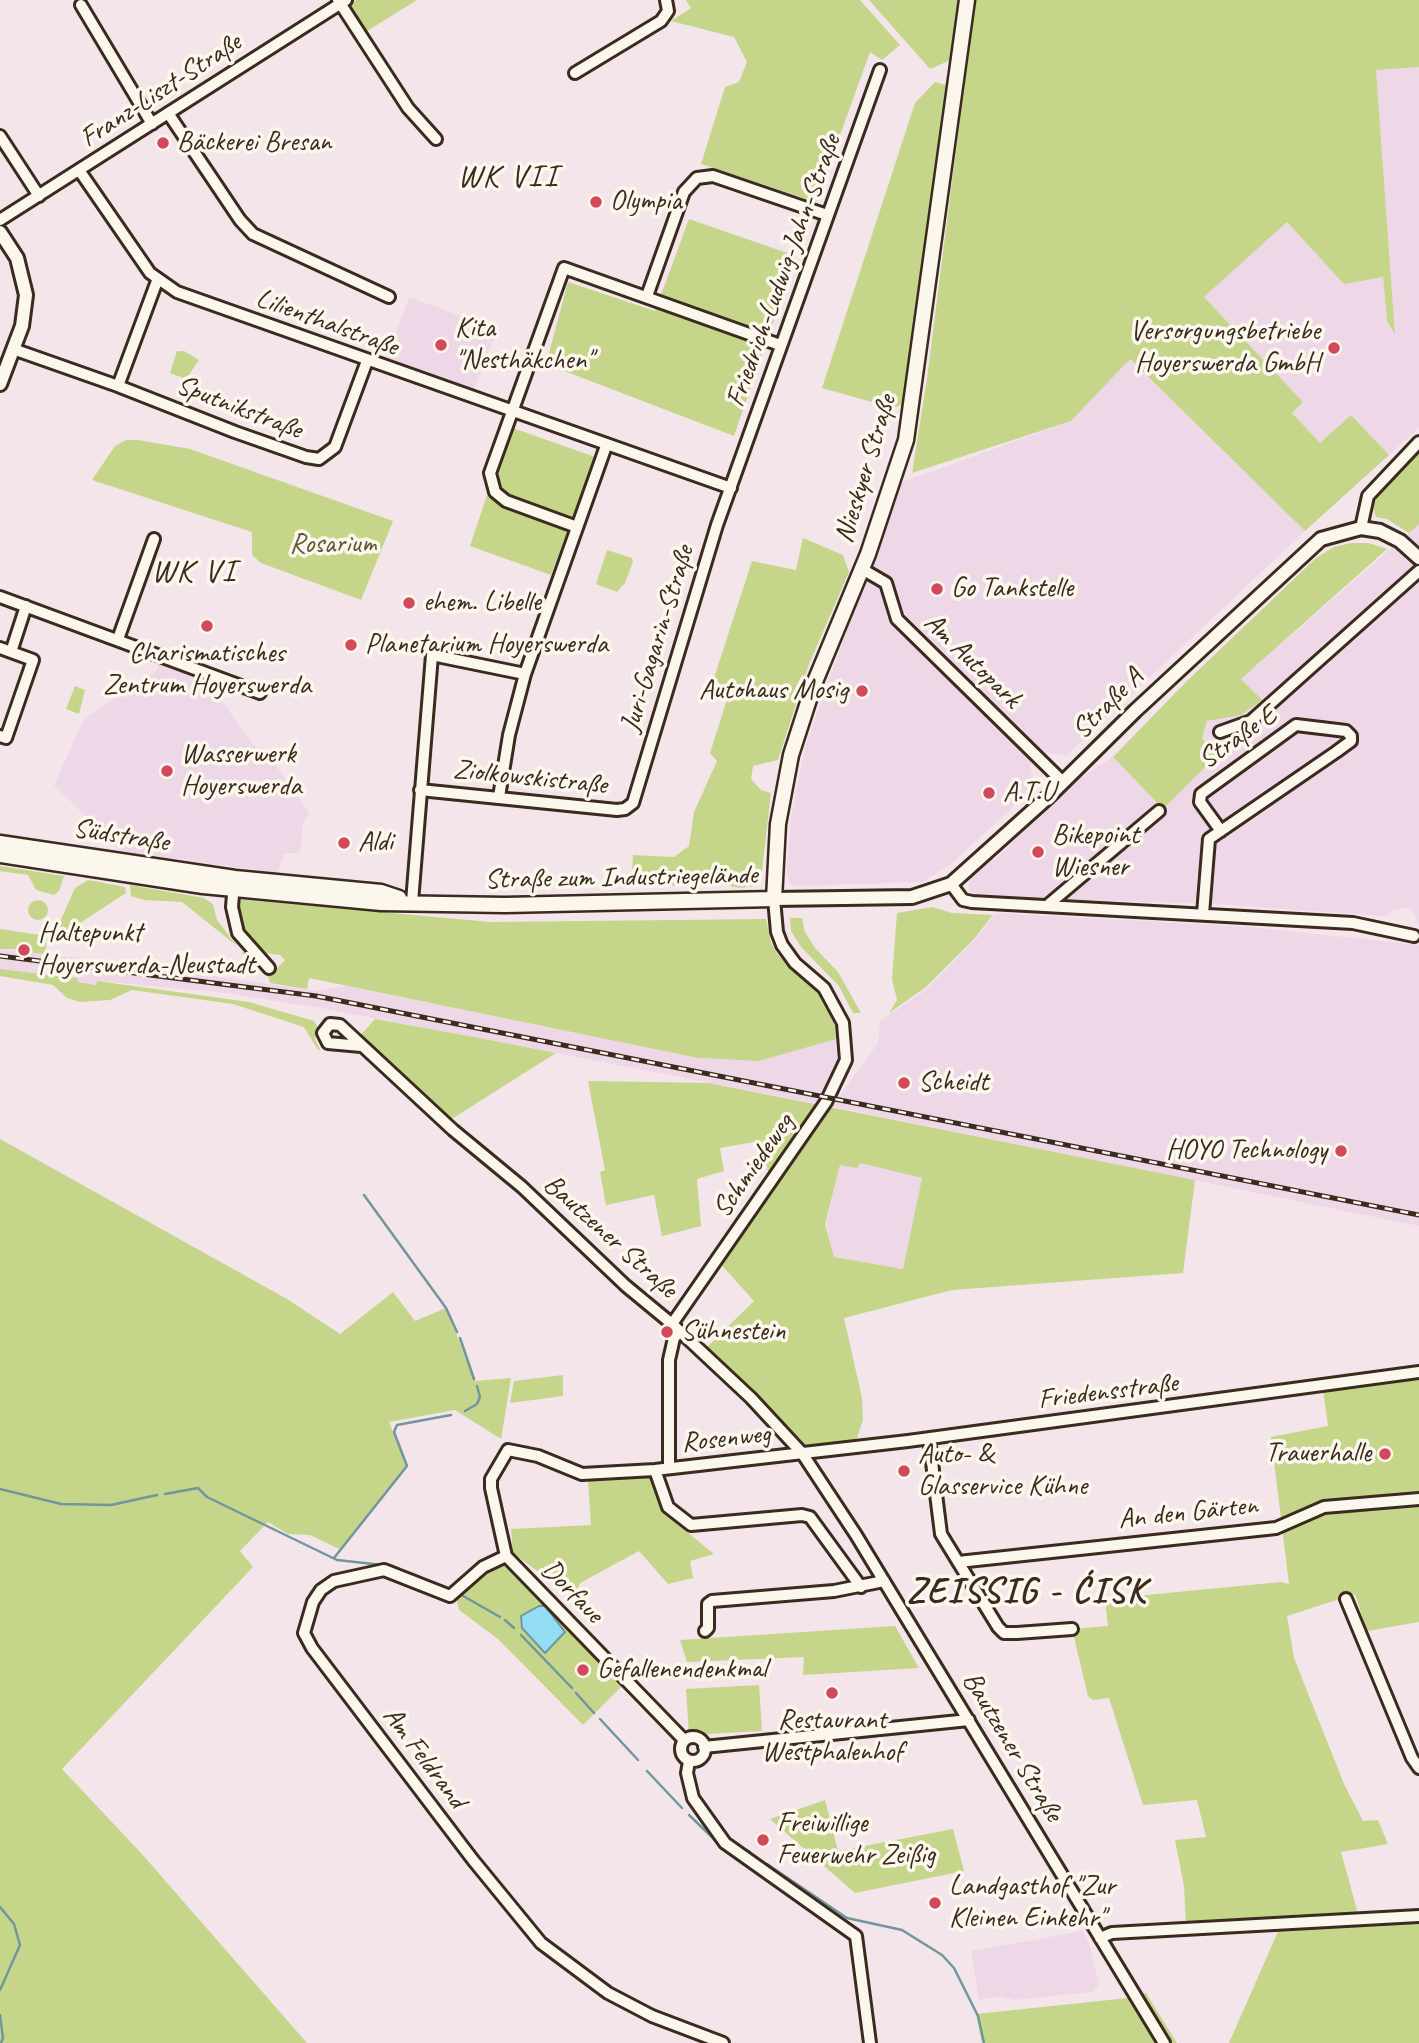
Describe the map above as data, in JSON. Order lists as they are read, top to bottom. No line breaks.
{"streets":{"main road":["Nieskyer Straße","Südstraße","Straße zum Industriegelände"],"street":["Franz-Liszt-Straße","Friedrich-Ludwig-Jahn-Straße","Lilienthalstraße","Sputnikstraße","Juri-Gagarin-Straße","Am Autopark","Straße A","Straße E","Ziolkowskistraße","Schmiedeweg","Bautzener Straße","Friedensstraße","Rosenweg","An den Gärten","Dorfaue","Am Feldrand"]},"crossings":[["Franz-Liszt-Straße","Lilienthalstraße"],["Friedrich-Ludwig-Jahn-Straße","Lilienthalstraße"],["Friedrich-Ludwig-Jahn-Straße","Juri-Gagarin-Straße"],["Lilienthalstraße","Sputnikstraße"],["Lilienthalstraße","Juri-Gagarin-Straße"],["Nieskyer Straße","Am Autopark"],["Nieskyer Straße","Straße A"],["Nieskyer Straße","Straße zum Industriegelände"],["Juri-Gagarin-Straße","Ziolkowskistraße"],["Am Autopark","Straße A"],["Straße A","Straße zum Industriegelände"],["Ziolkowskistraße","Straße zum Industriegelände"],["Südstraße","Straße zum Industriegelände"],["Straße zum Industriegelände","Schmiedeweg"],["Schmiedeweg","Bautzener Straße"],["Schmiedeweg","Rosenweg"],["Bautzener Straße","Friedensstraße"],["Bautzener Straße","Rosenweg"],["Bautzener Straße","Dorfaue"],["Friedensstraße","Rosenweg"],["Rosenweg","Dorfaue"],["Dorfaue","Am Feldrand"]],"districts":["WK VII","WK VI","ZEISSIG - ĆISK"],"parks":["Rosarium"],"places":["Bäckerei Bresan","Olympia","Kita \"Nesthäkchen\"","Versorgungsbetriebe Hoyerswerda GmbH","Go Tankstelle","ehem. Libelle","Charismatisches Zentrum Hoyerswerda","Planetarium Hoyerswerda","Autohaus Mosig","Wasserwerk Hoyerswerda","A.T.U","Aldi","Bikepoint Wiesner","Haltepunkt Hoyerswerda-Neustadt","Scheidt","HOYO Technology","Sühnestein","Trauerhalle","Auto- & Glasservice Kühne","Gefallenendenkmal","Restaurant Westphalenhof","Freiwillige Feuerwehr Zeißig","Landgasthof \"Zur Kleinen Einkehr\""]}
